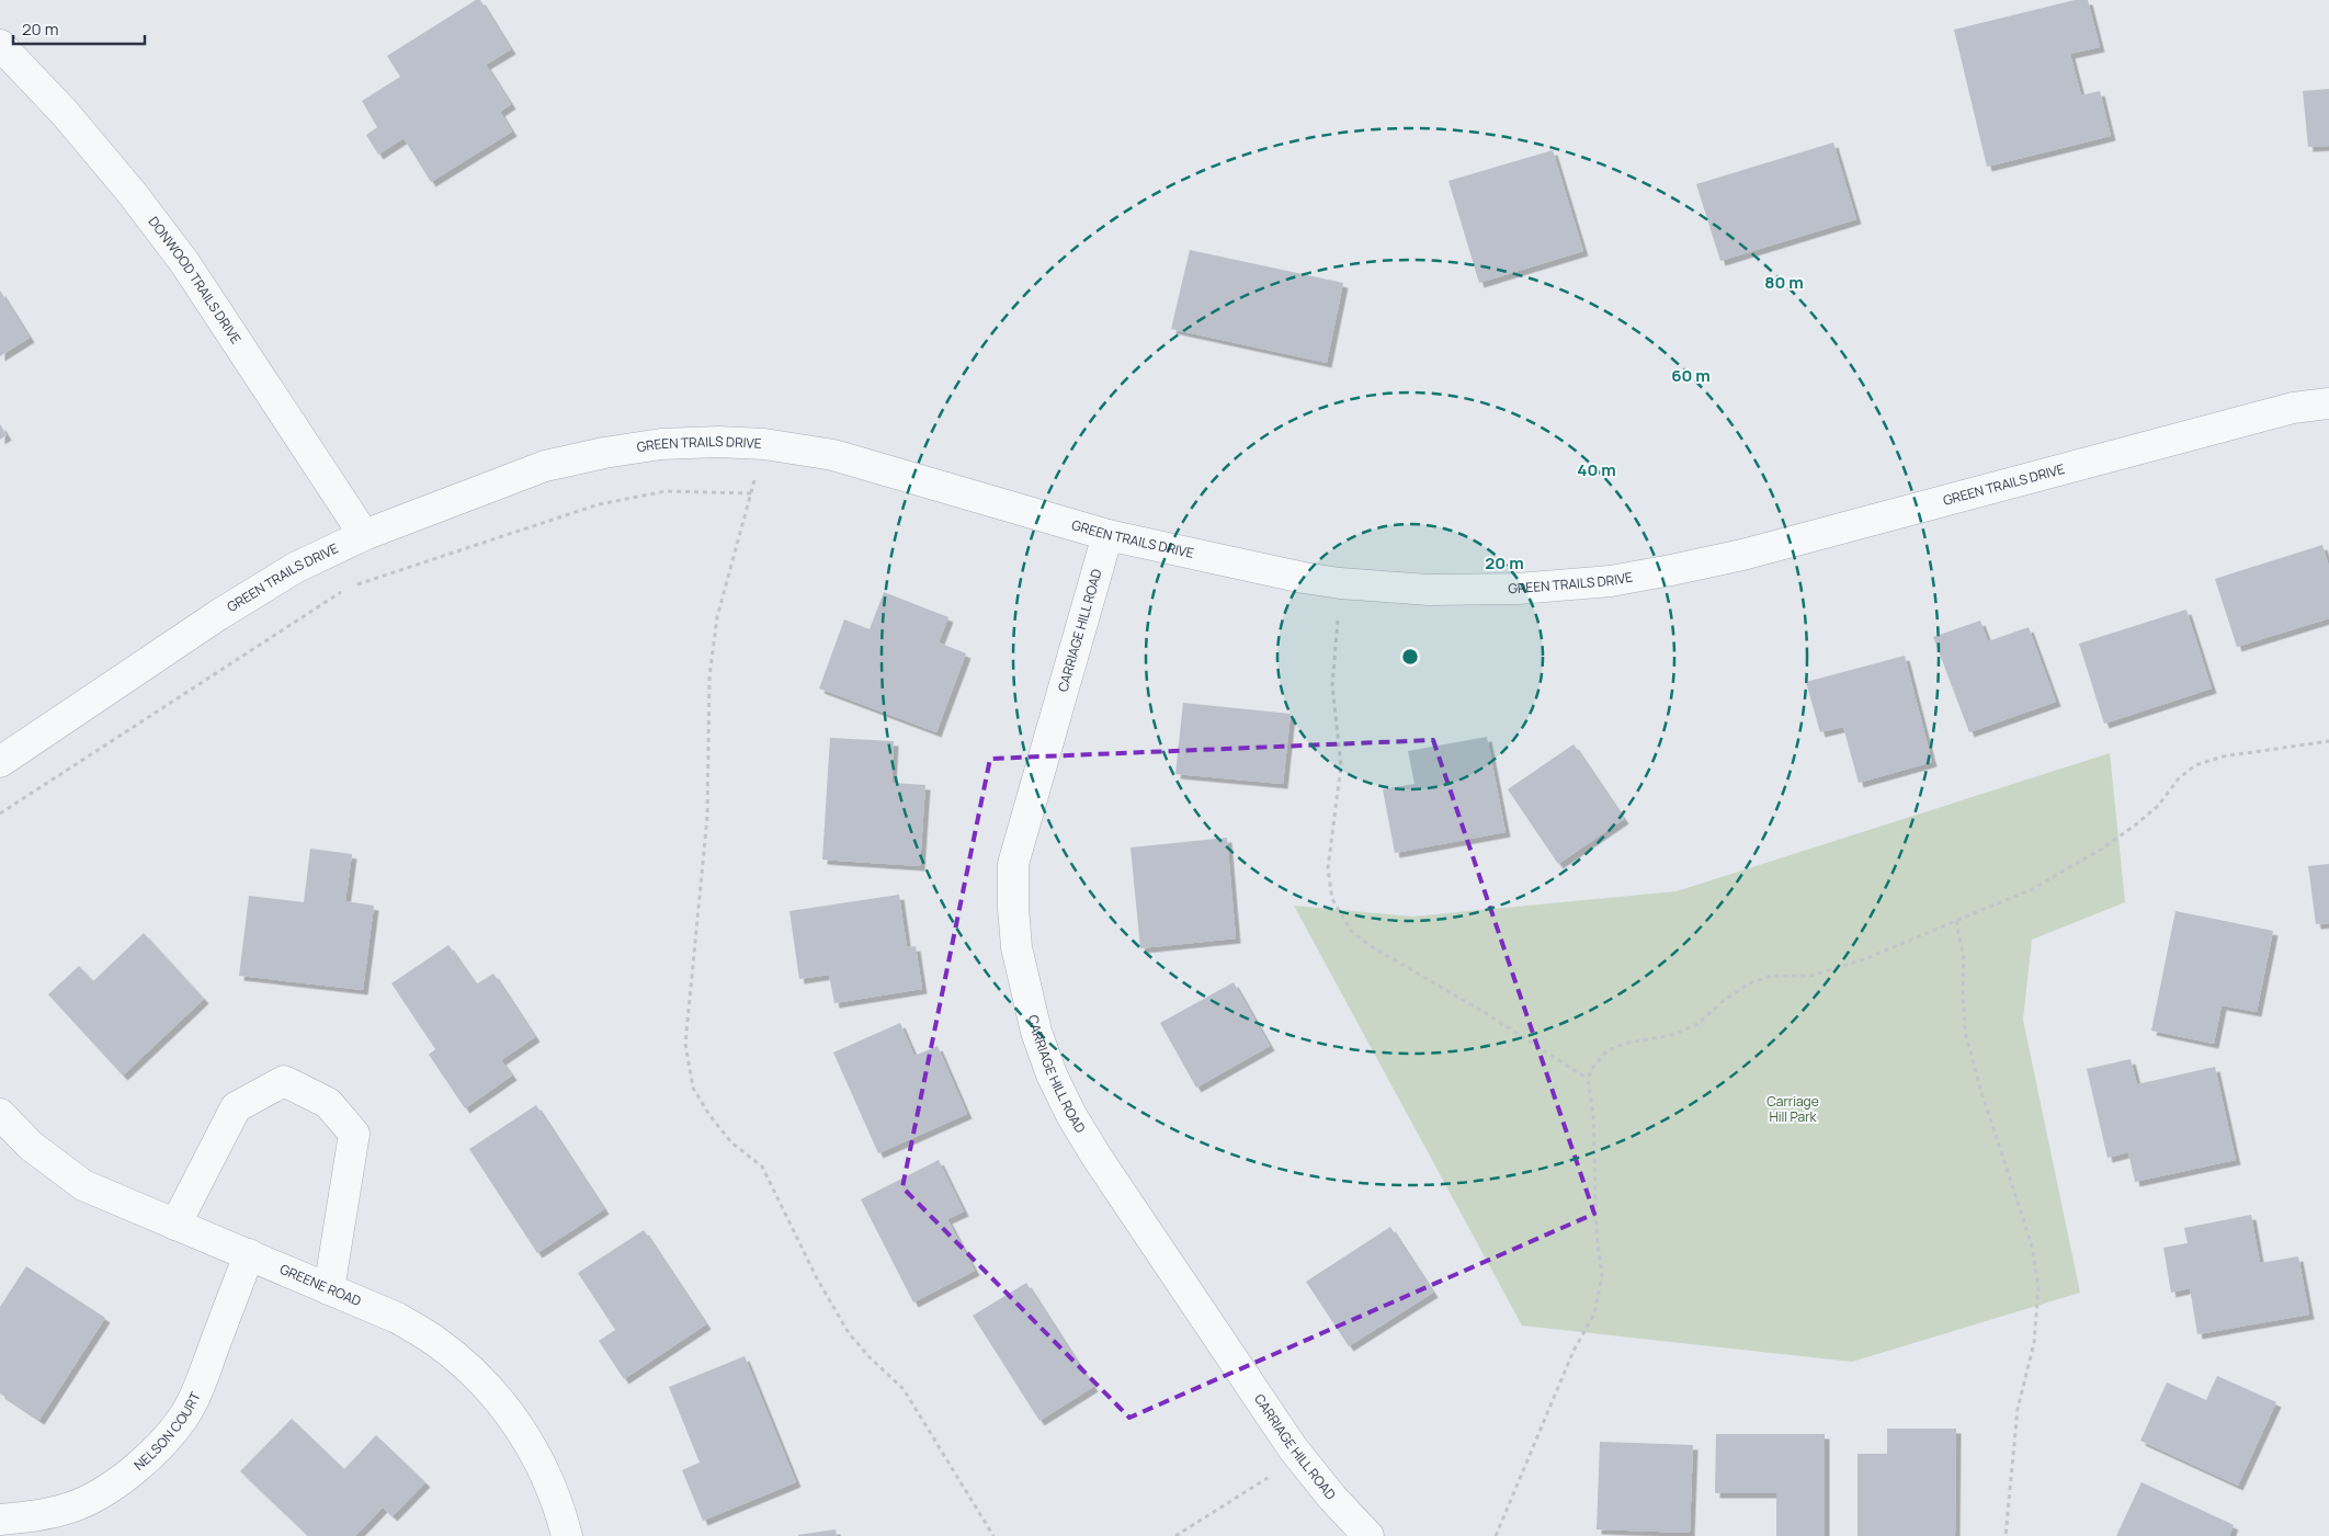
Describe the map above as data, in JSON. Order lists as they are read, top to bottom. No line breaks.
{"streets":{"street":["DONWOOD TRAILS DRIVE","GREEN TRAILS DRIVE","CARRIAGE HILL ROAD","GREENE ROAD","NELSON COURT"]},"crossings":[["DONWOOD TRAILS DRIVE","GREEN TRAILS DRIVE"],["GREEN TRAILS DRIVE","CARRIAGE HILL ROAD"],["GREENE ROAD","NELSON COURT"]],"parks":["Carriage Hill Park"],"scale_bar":"20 m","rings":["80 m","60 m","40 m","20 m"]}
